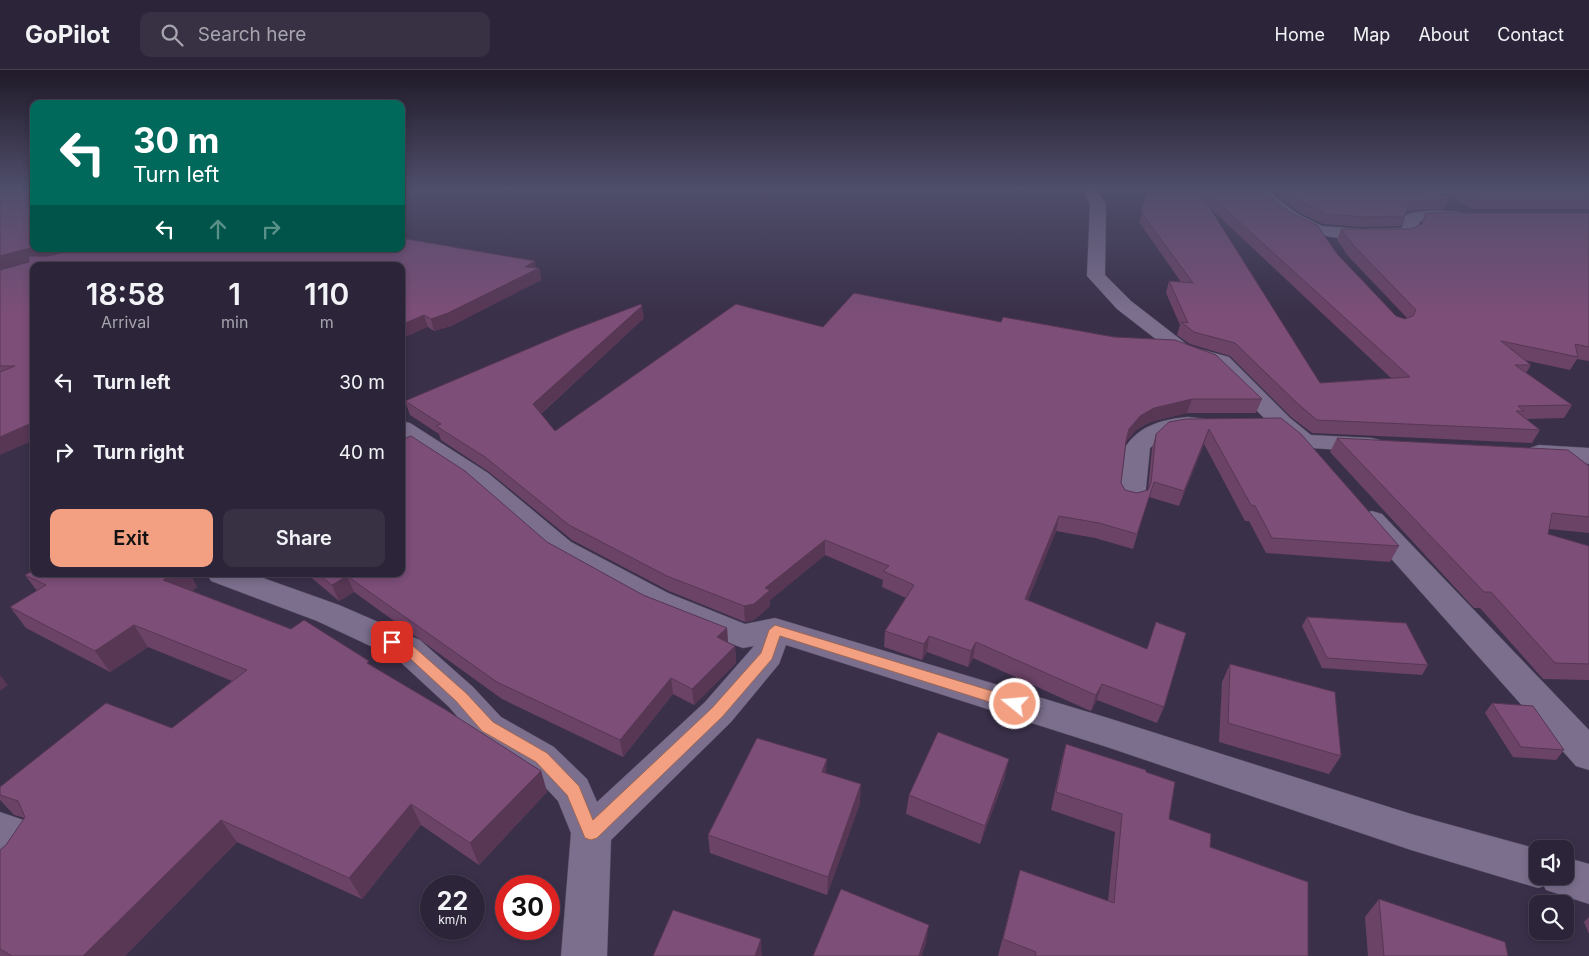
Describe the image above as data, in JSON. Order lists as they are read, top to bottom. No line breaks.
{"page":{"header":"GoPilot","search":"Search here","nav":["Home","Map","About","Contact"],"turn":["30 m","Turn left"],"eta":["18:58","Arrival","1","min","110","m"],"list":[{"name":"Turn left","value":"30 m"},{"name":"Turn right","value":"40 m"}],"buttons":["Exit","Share"],"speed":"22 km/h","limit":"30"}}
